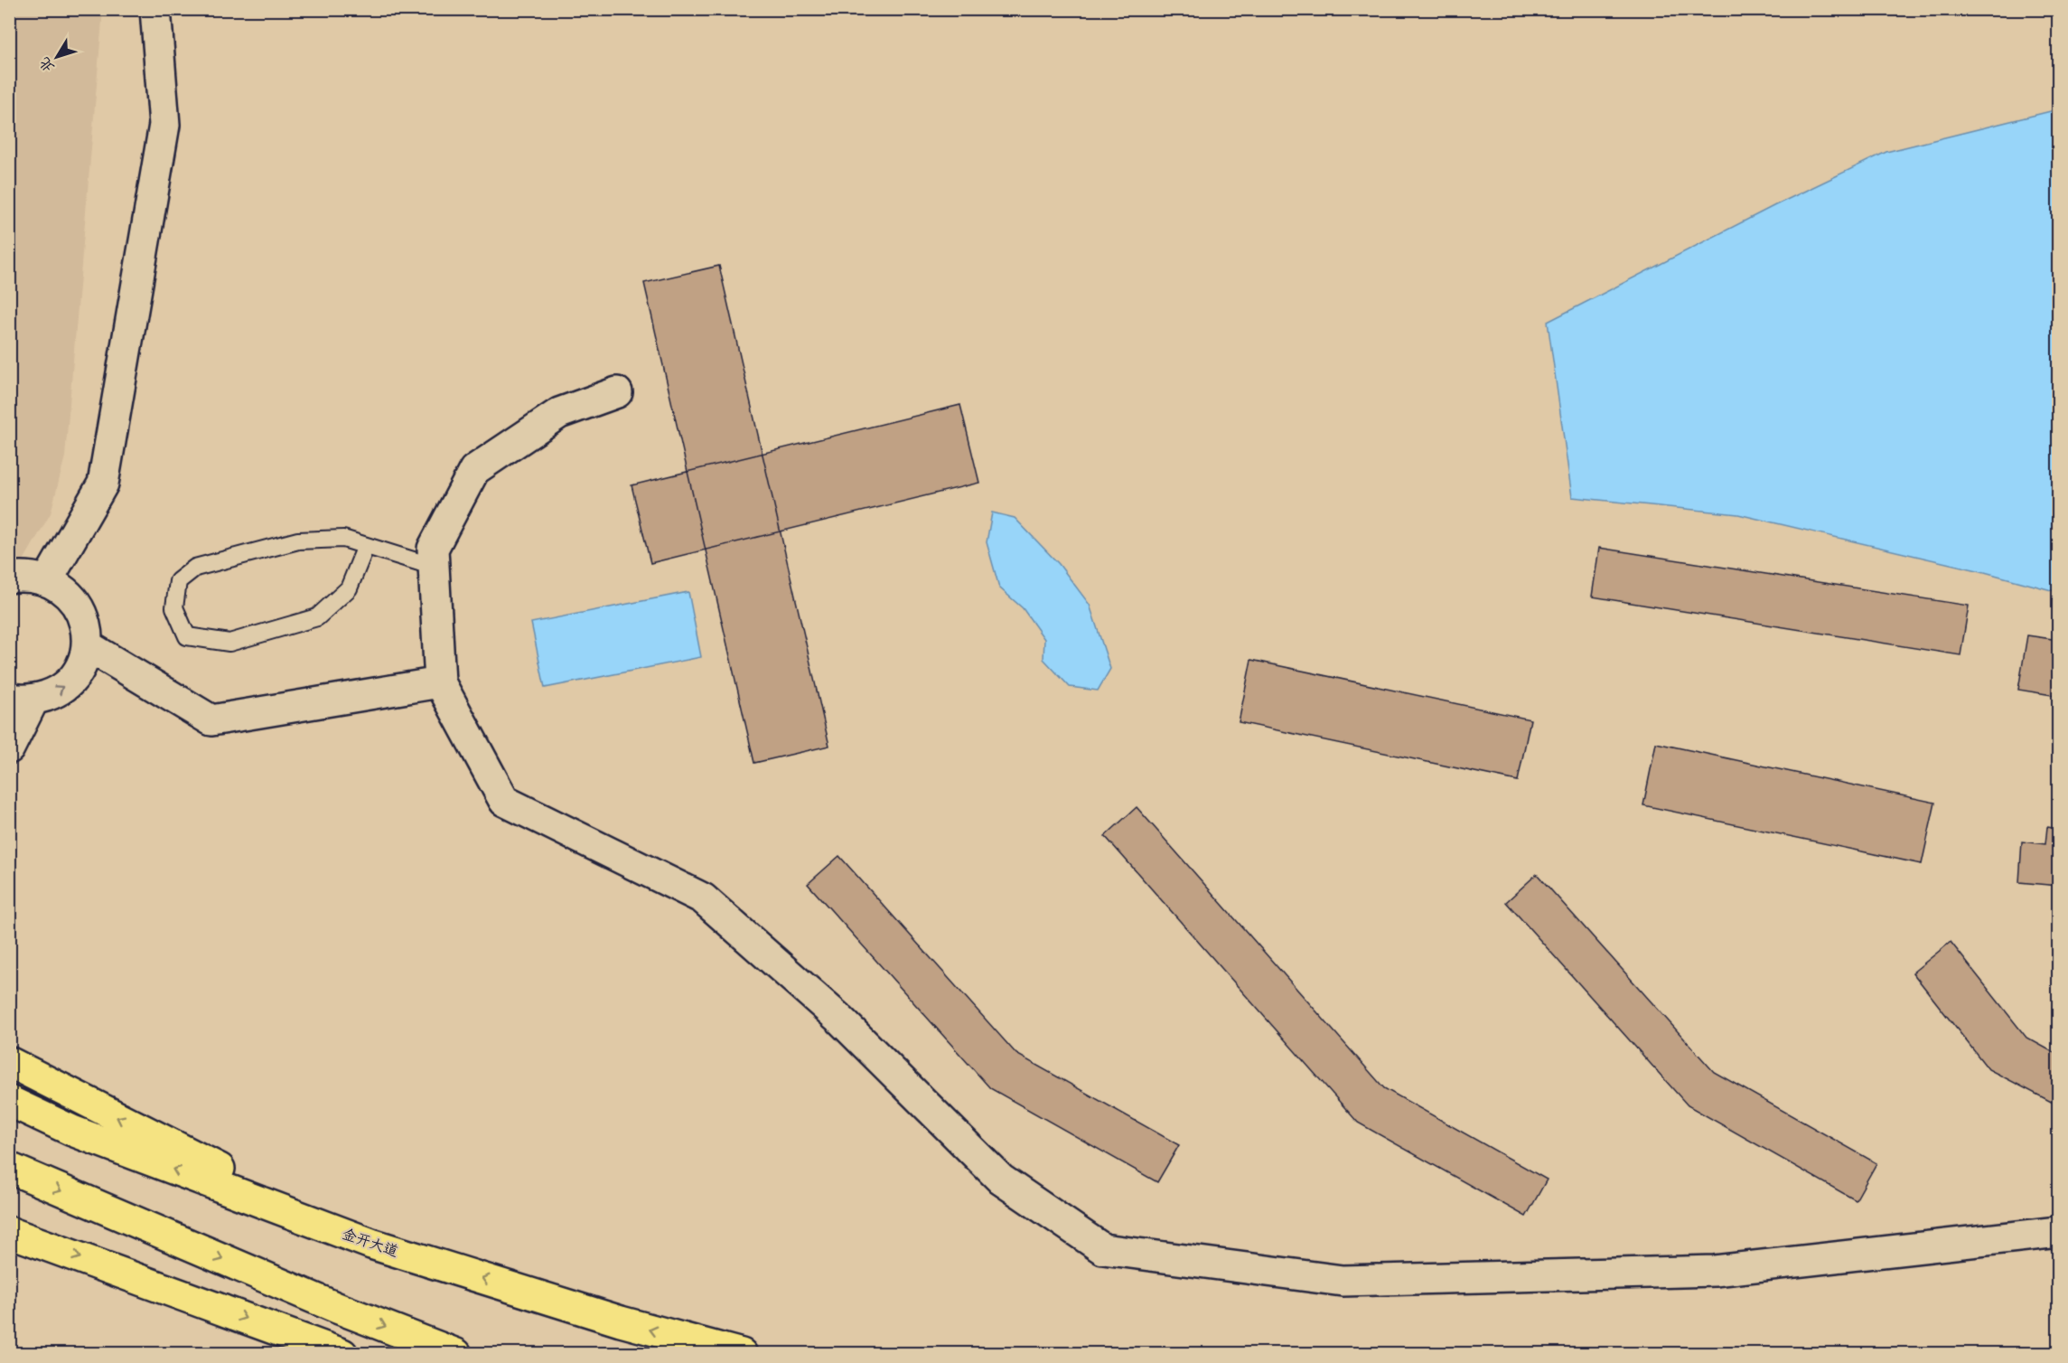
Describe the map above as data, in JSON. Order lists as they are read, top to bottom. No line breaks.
{"streets":{"main road":["金开大道"]},"north":"bottom left"}
